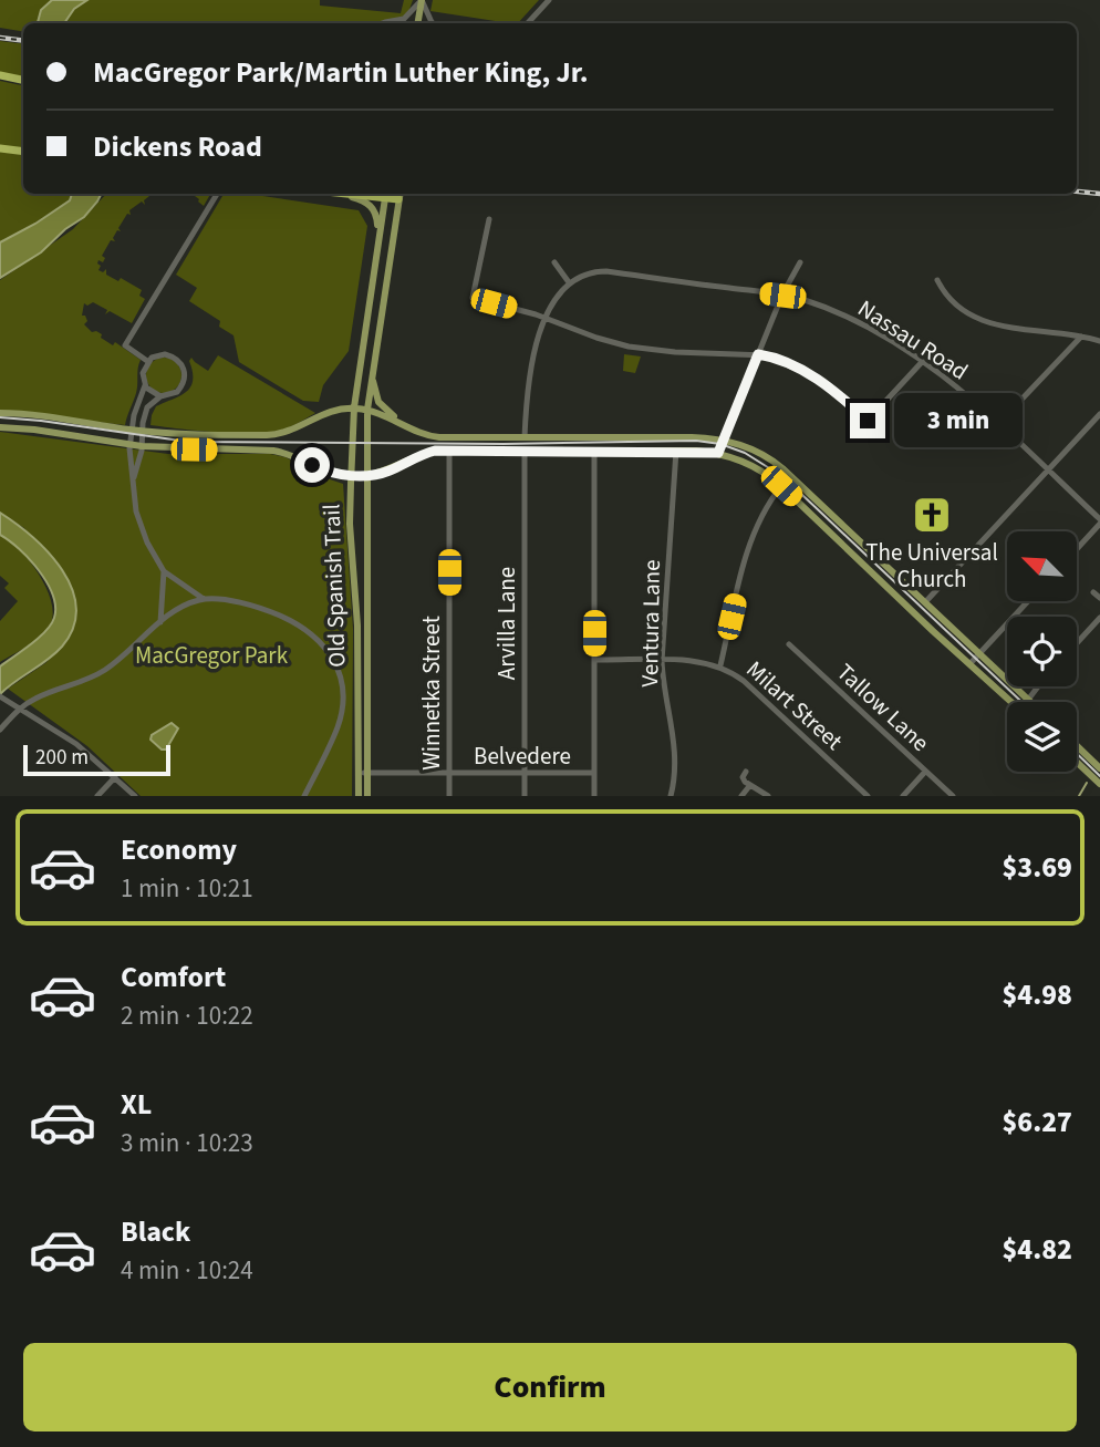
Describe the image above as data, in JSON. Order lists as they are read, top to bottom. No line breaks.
{"streets":{"main road":["Old Spanish Trail"],"street":["Nassau Road","Arvilla Lane","Ventura Lane","Winnetka Street","Milart Street","Tallow Lane","Belvedere"]},"crossings":[["Old Spanish Trail","Belvedere"],["Arvilla Lane","Belvedere"],["Ventura Lane","Milart Street"],["Winnetka Street","Belvedere"]],"parks":["MacGregor Park"],"places":{"church":["The Universal Church"]},"scale_bar":"200 m","north":"top left","page":{"banner":["MacGregor Park/Martin Luther King, Jr.","Dickens Road"],"bubble":"3 min","scale":"200 m","list":[{"name":"Economy","note":"1 min · 10:21","value":"$3.69"},{"name":"Comfort","note":"2 min · 10:22","value":"$4.98"},{"name":"XL","note":"3 min · 10:23","value":"$6.27"},{"name":"Black","note":"4 min · 10:24","value":"$4.82"}],"buttons":"Confirm"}}
